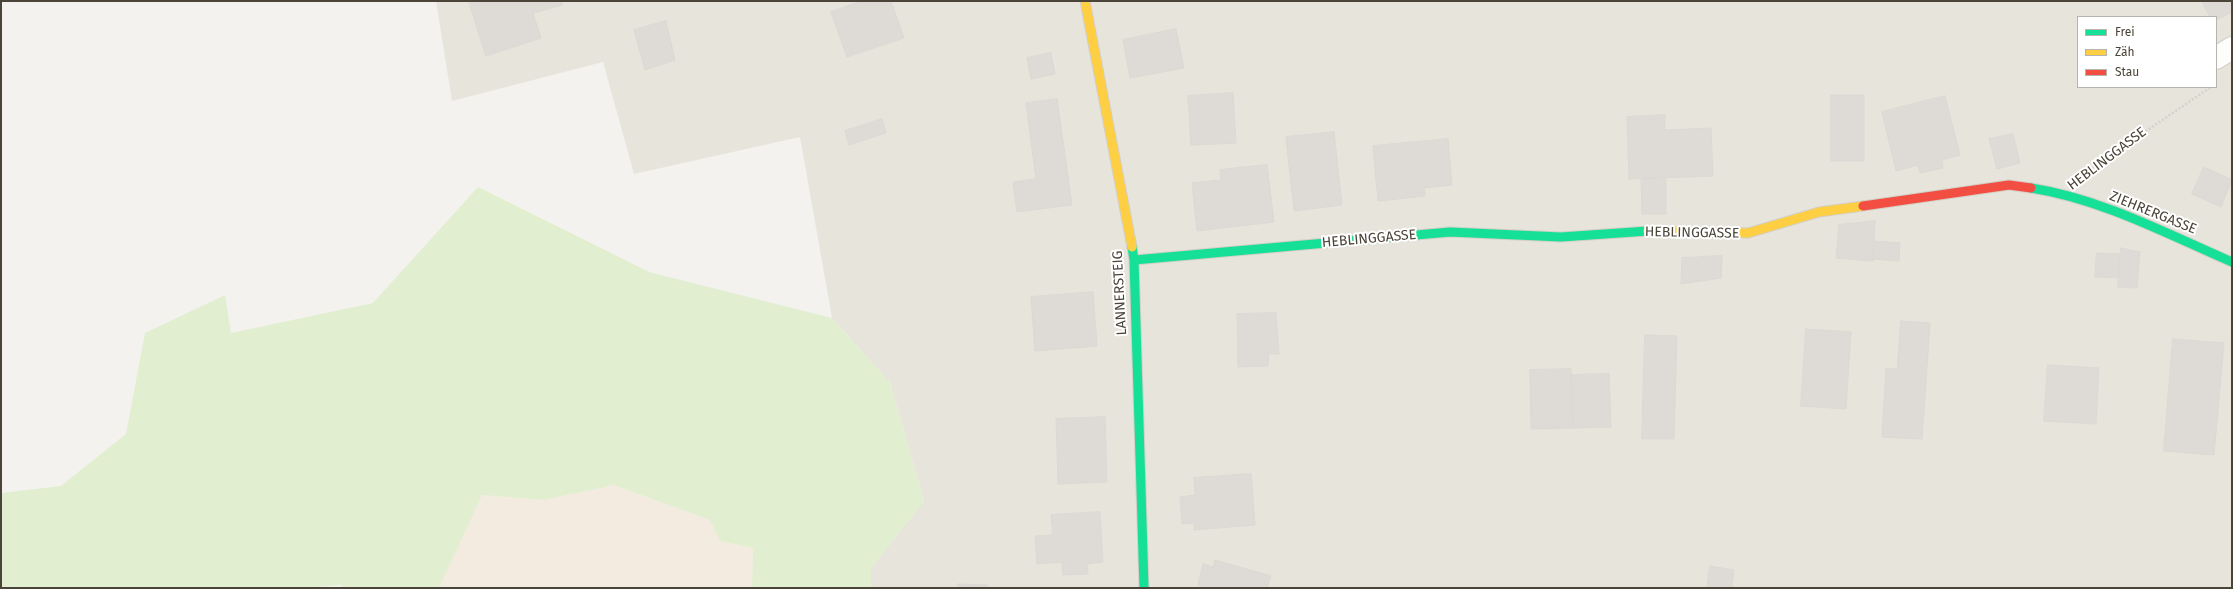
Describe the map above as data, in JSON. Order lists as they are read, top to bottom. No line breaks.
{"streets":{"street":["HEBLINGGASSE","ZIEHRERGASSE","LANNERSTEIG"]},"crossings":[["HEBLINGGASSE","ZIEHRERGASSE"],["HEBLINGGASSE","LANNERSTEIG"]],"legend":["Frei","Zäh","Stau"]}
